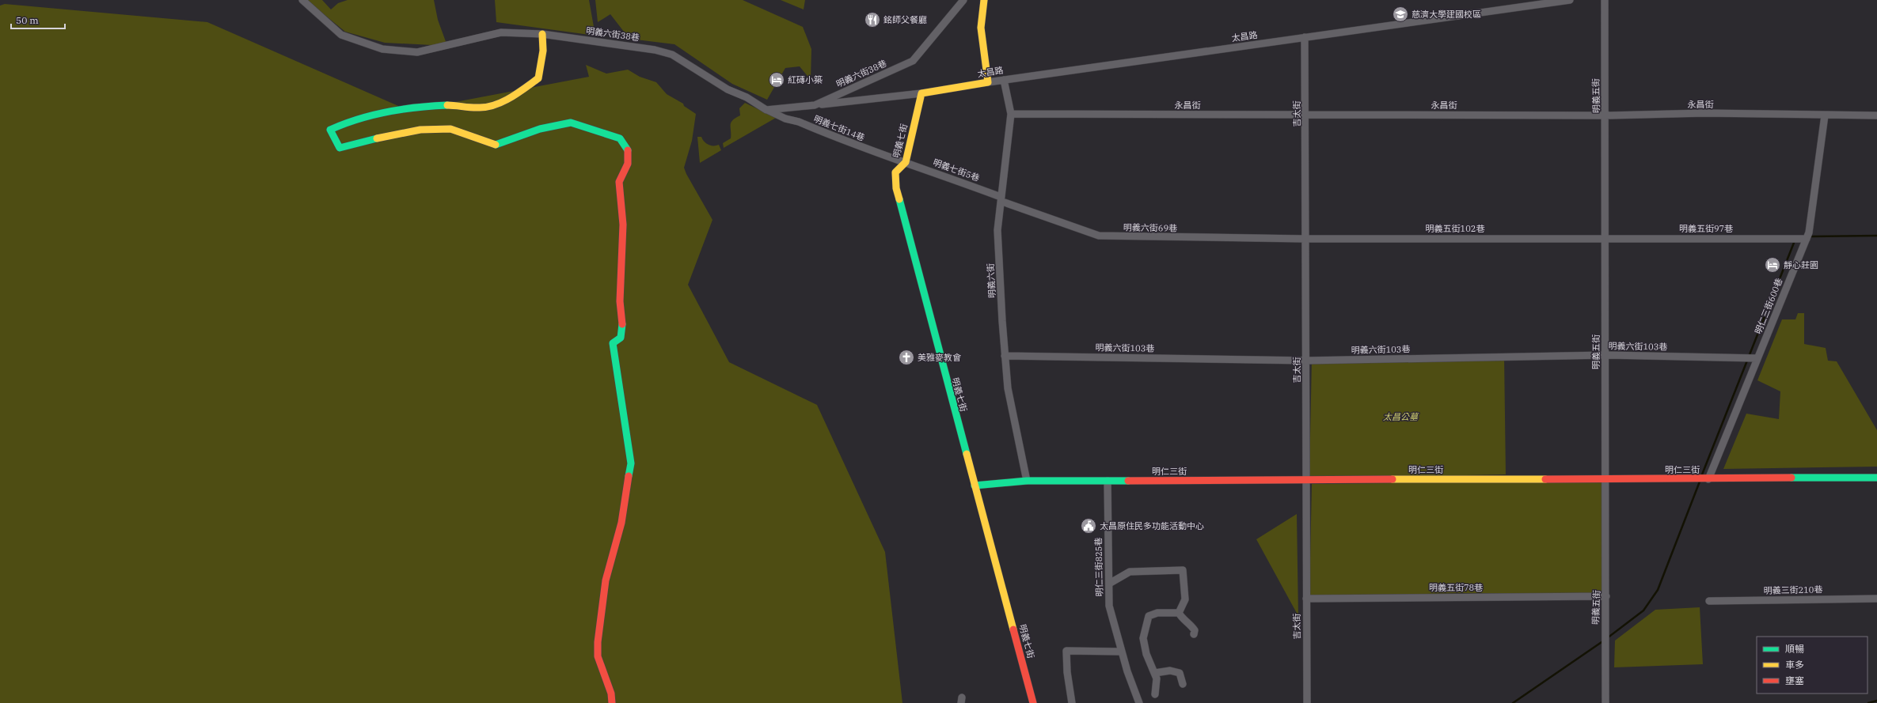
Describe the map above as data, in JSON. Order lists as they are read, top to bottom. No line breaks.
{"streets":{"street":["明義六街38巷","太昌路","明義五街","永昌街","吉太街","明義七街14巷","明義七街","明義七街5巷","明義六街69巷","明義五街102巷","明義五街97巷","明義六街","明仁三街600巷","明義六街103巷","明仁三街","明仁三街825巷","明義五街78巷","明義三街210巷"]},"crossings":[["明義六街38巷","明義七街14巷"],["太昌路","吉太街"],["太昌路","明義七街"],["太昌路","明義六街"],["明義五街","永昌街"],["明義五街","明義五街102巷"],["明義五街","明義五街97巷"],["明義五街","明義六街103巷"],["明義五街","明仁三街"],["明義五街","明義五街78巷"],["永昌街","吉太街"],["永昌街","明義六街"],["永昌街","明仁三街600巷"],["吉太街","明義六街69巷"],["吉太街","明義五街102巷"],["吉太街","明義六街103巷"],["吉太街","明仁三街"],["吉太街","明義五街78巷"],["明義七街14巷","明義七街"],["明義七街14巷","明義七街5巷"],["明義七街","明義七街5巷"],["明義七街","明仁三街"],["明義七街5巷","明義六街69巷"],["明義七街5巷","明義六街"],["明義六街69巷","明義五街102巷"],["明義六街69巷","明義六街"],["明義五街102巷","明義五街97巷"],["明義五街97巷","明仁三街600巷"],["明義六街","明義六街103巷"],["明義六街","明仁三街"],["明仁三街600巷","明義六街103巷"],["明仁三街600巷","明仁三街"],["明仁三街","明仁三街825巷"]],"parks":["太昌公墓"],"places":{"school or university":["慈濟大學建國校區"],"restaurant":["銘師父餐廳"],"hotel":["紅磚小築","靜心莊園"],"church":["美雅麥教會"],"public building":["太昌原住民多功能活動中心"]},"legend":["順暢","車多","壅塞"],"scale_bar":"50 m"}
